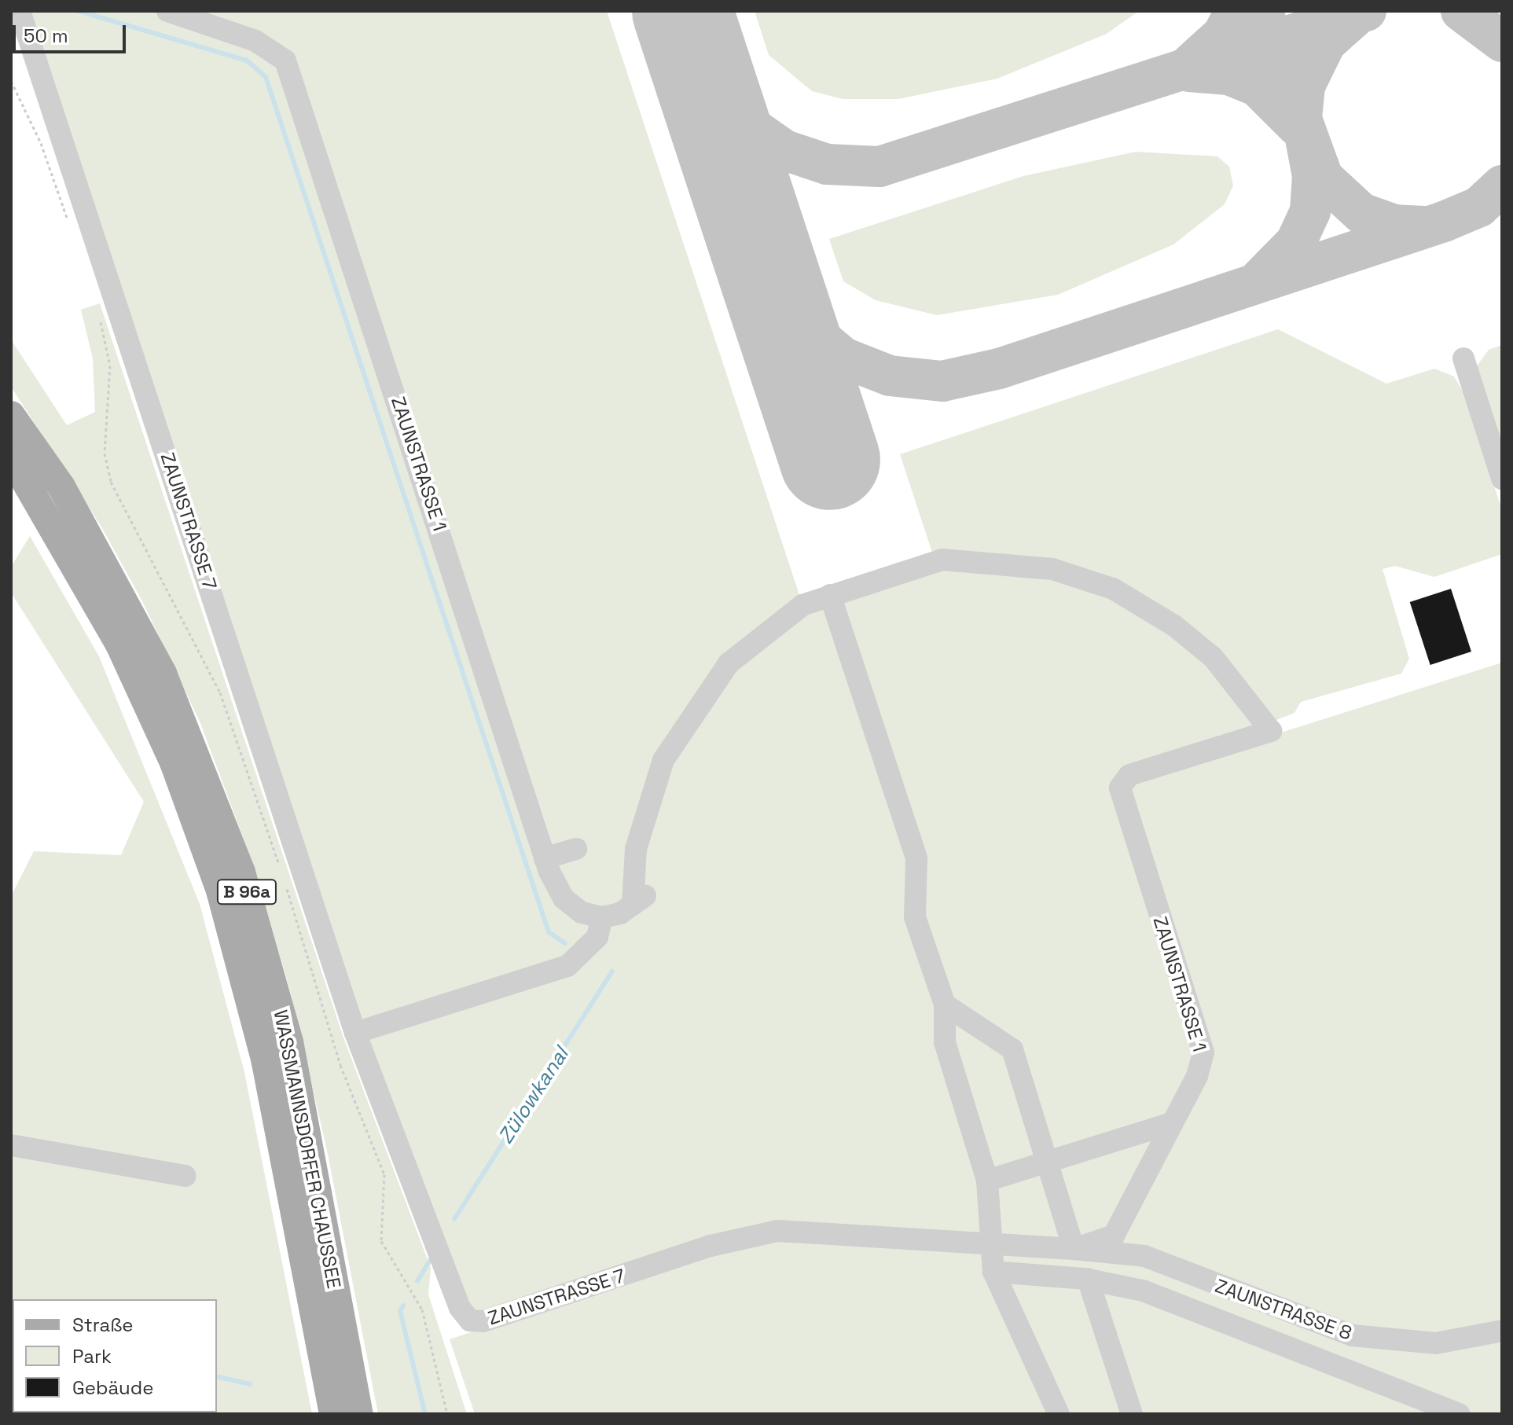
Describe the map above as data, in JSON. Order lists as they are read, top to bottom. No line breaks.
{"streets":{"main road":["B 96a","WASSMANNSDORFER CHAUSSEE"],"street":["ZAUNSTRASSE 1","ZAUNSTRASSE 7","ZAUNSTRASSE 8"]},"crossings":[["ZAUNSTRASSE 1","ZAUNSTRASSE 7"],["ZAUNSTRASSE 1","ZAUNSTRASSE 8"]],"water":["Zülowkanal"],"legend":["Straße","Park","Gebäude"],"scale_bar":"50 m"}
